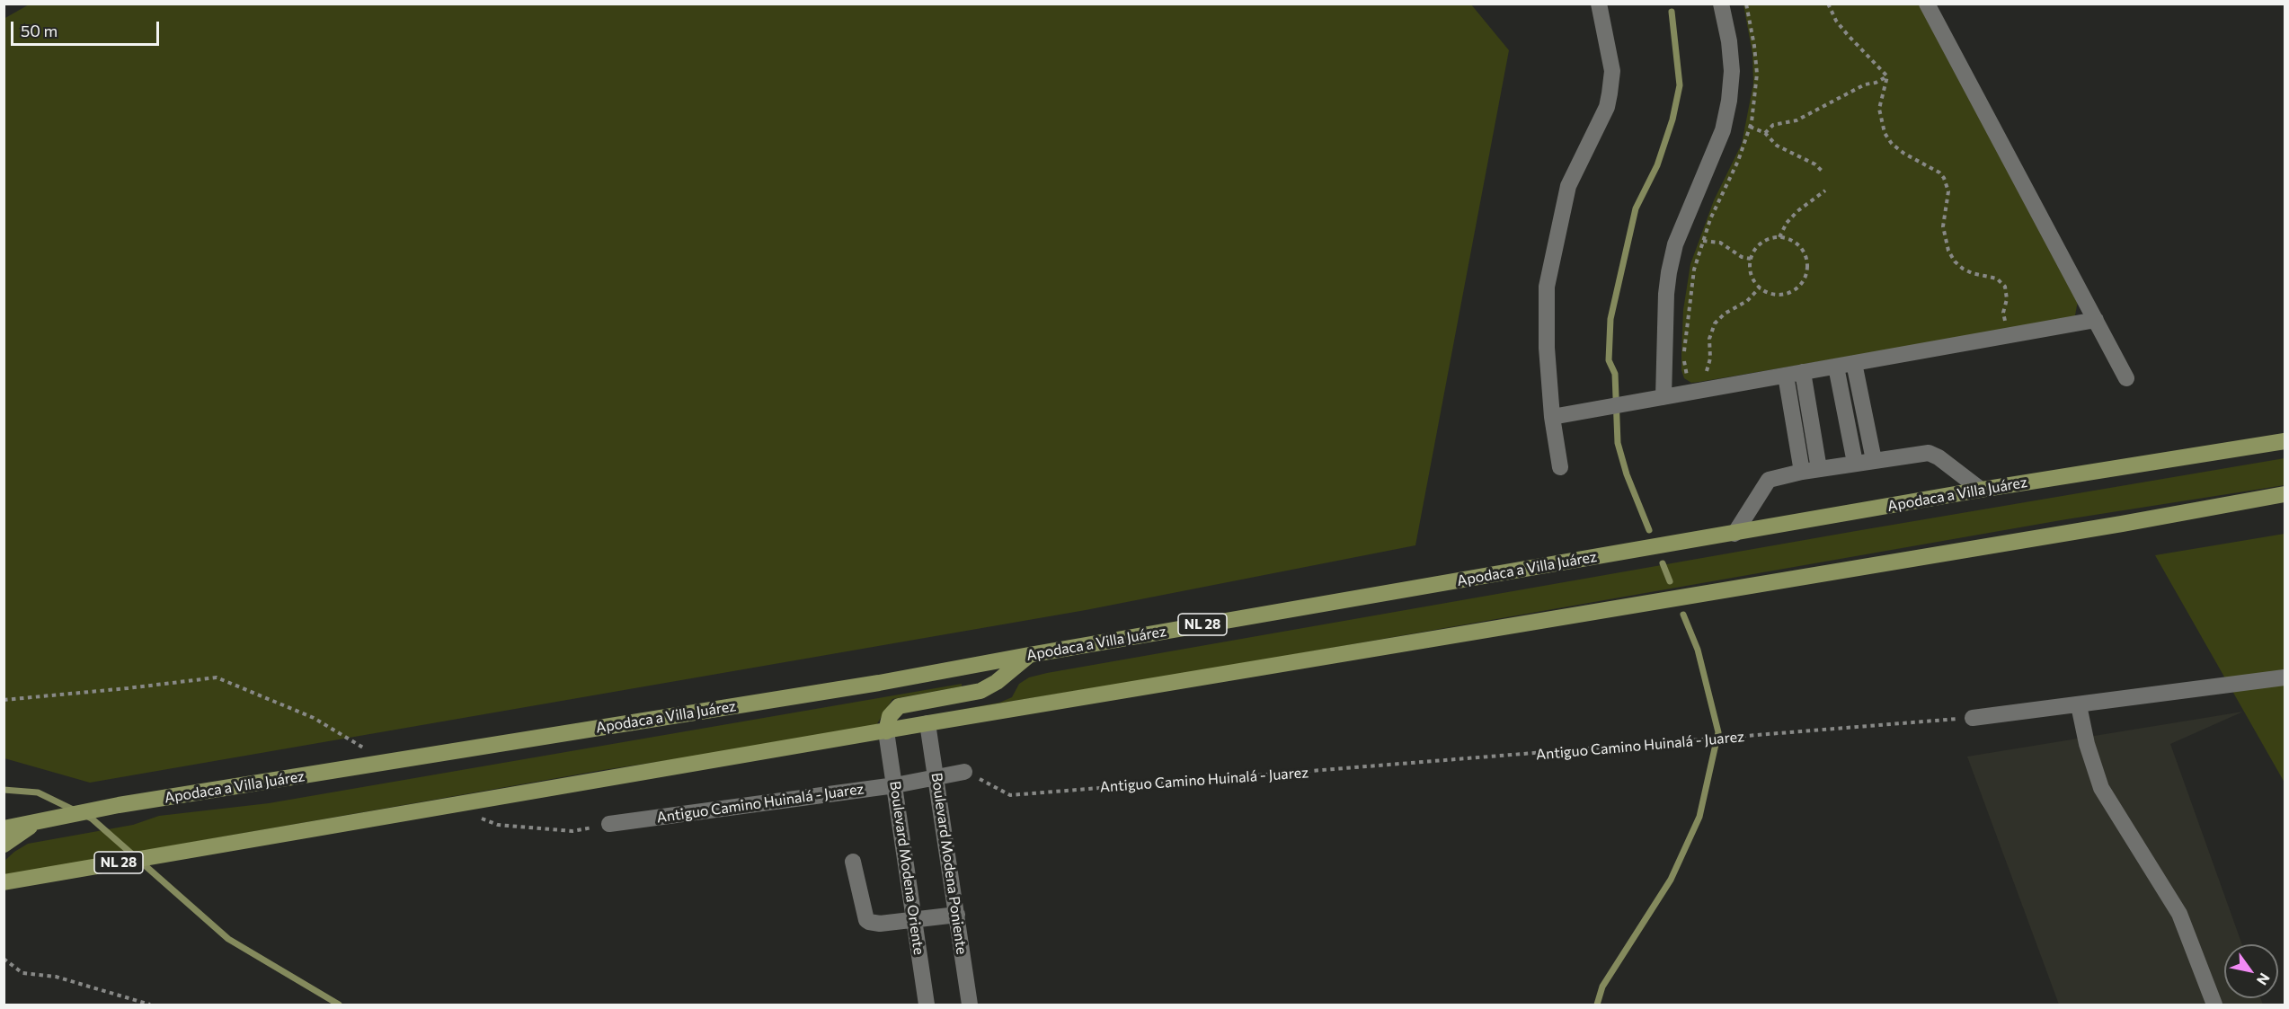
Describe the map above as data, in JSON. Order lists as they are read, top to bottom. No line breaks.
{"streets":{"main road":["Apodaca a Villa Juárez","NL 28"],"street":["Antiguo Camino Huinalá - Juarez","Boulevard Modena Poniente","Boulevard Modena Oriente"]},"crossings":[["Apodaca a Villa Juárez","NL 28"],["NL 28","Boulevard Modena Poniente"],["NL 28","Boulevard Modena Oriente"],["Antiguo Camino Huinalá - Juarez","Boulevard Modena Poniente"],["Antiguo Camino Huinalá - Juarez","Boulevard Modena Oriente"]],"scale_bar":"50 m","north":"bottom right"}
